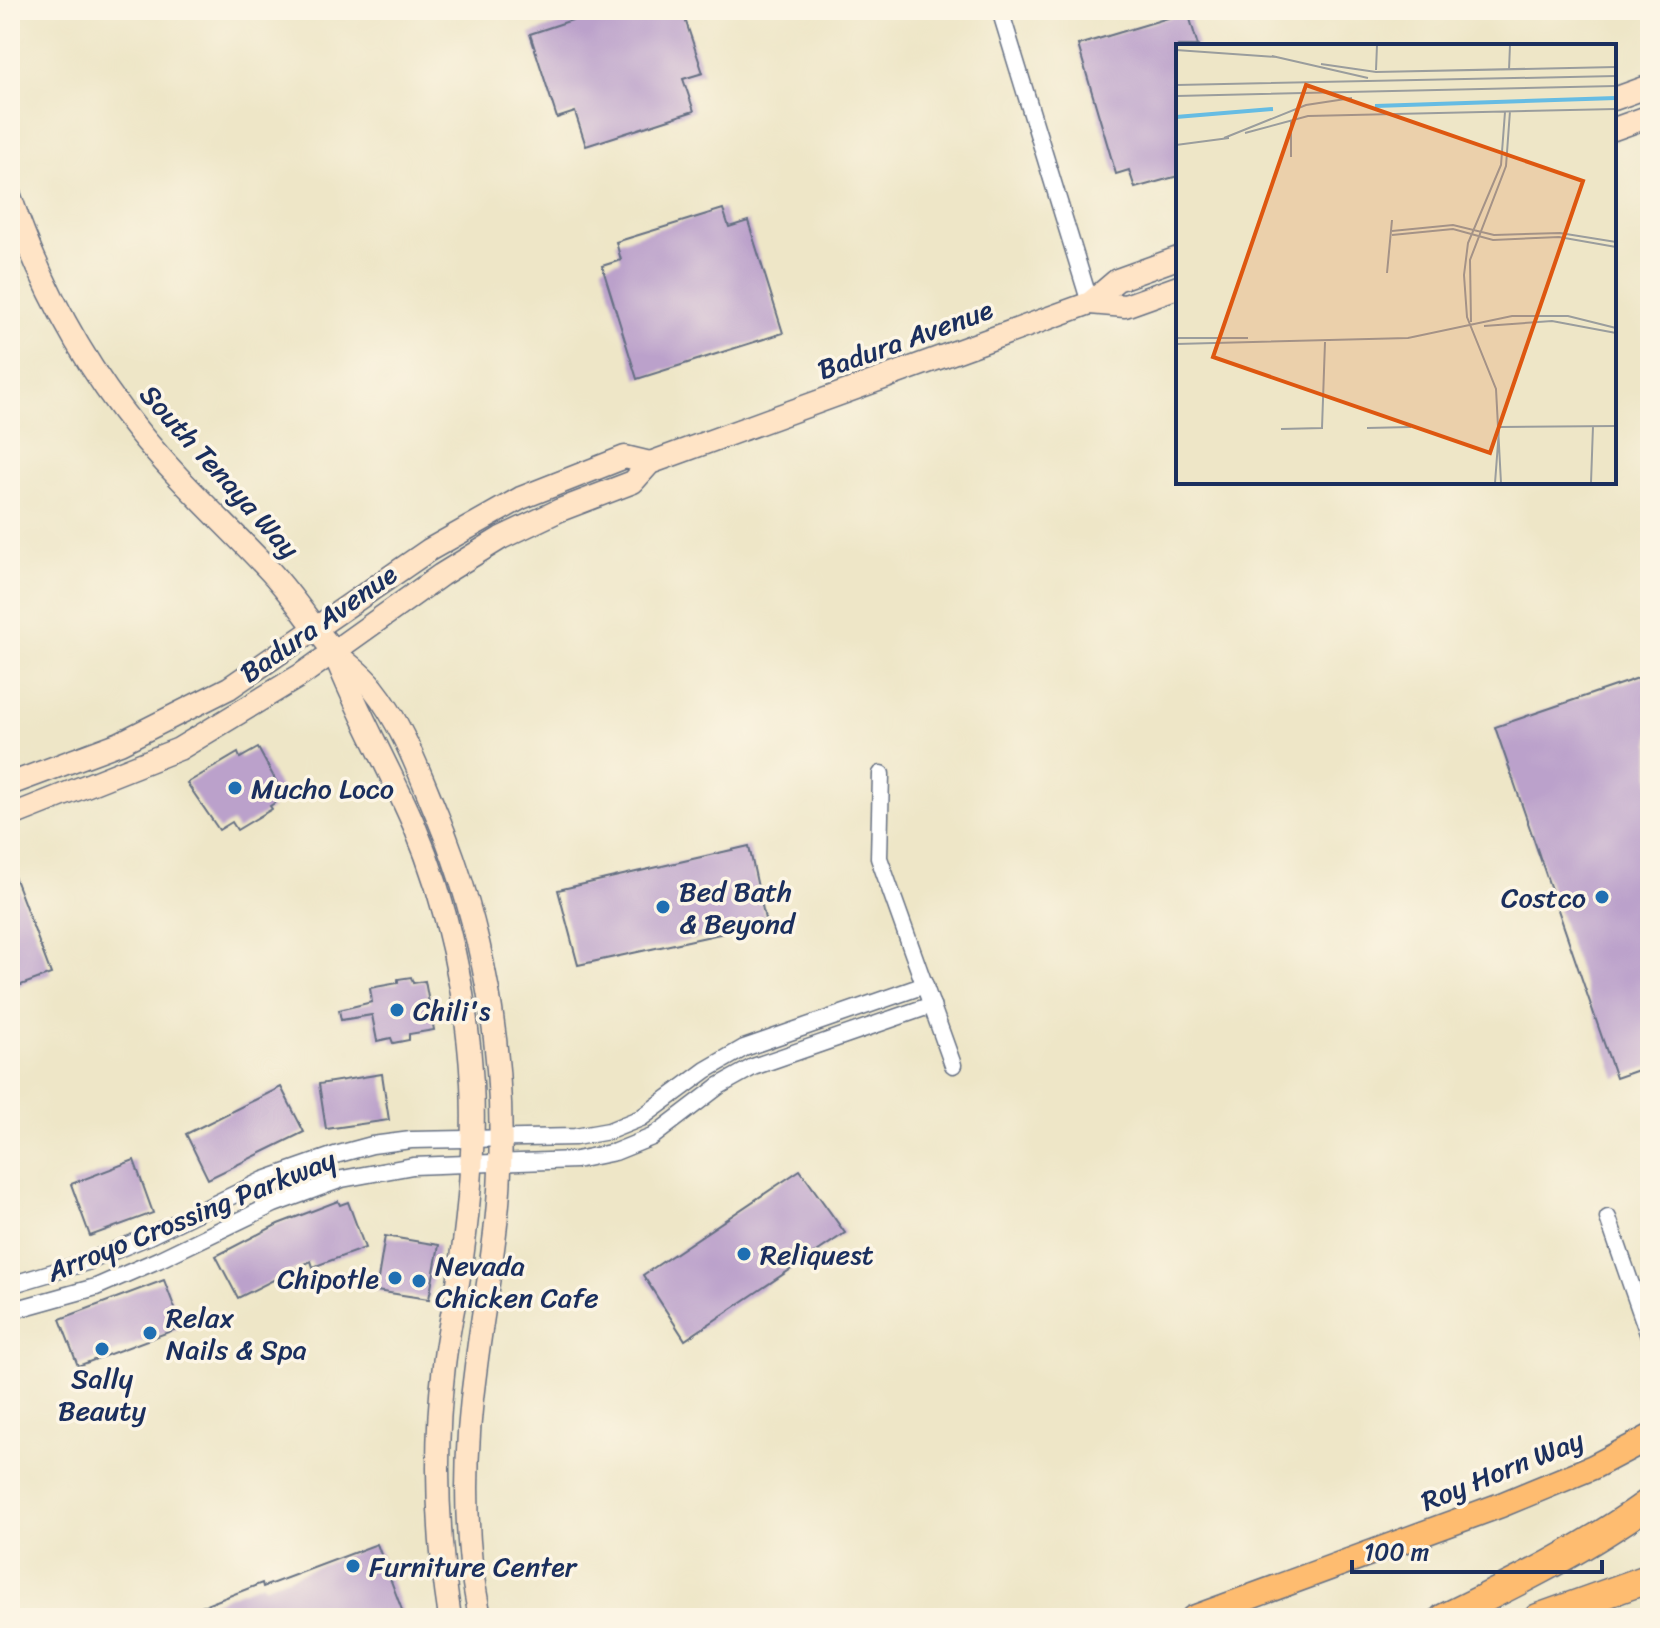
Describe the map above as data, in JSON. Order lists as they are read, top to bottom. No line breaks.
{"streets":{"main road":["Roy Horn Way"],"street":["Badura Avenue","South Tenaya Way","Arroyo Crossing Parkway"]},"crossings":[["Badura Avenue","South Tenaya Way"],["South Tenaya Way","Arroyo Crossing Parkway"]],"places":["Mucho Loco","Costco","Bed Bath & Beyond","Chili's","Reliquest","Chipotle","Nevada Chicken Cafe","Relax Nails & Spa","Sally Beauty","Furniture Center"],"scale_bar":"100 m"}
